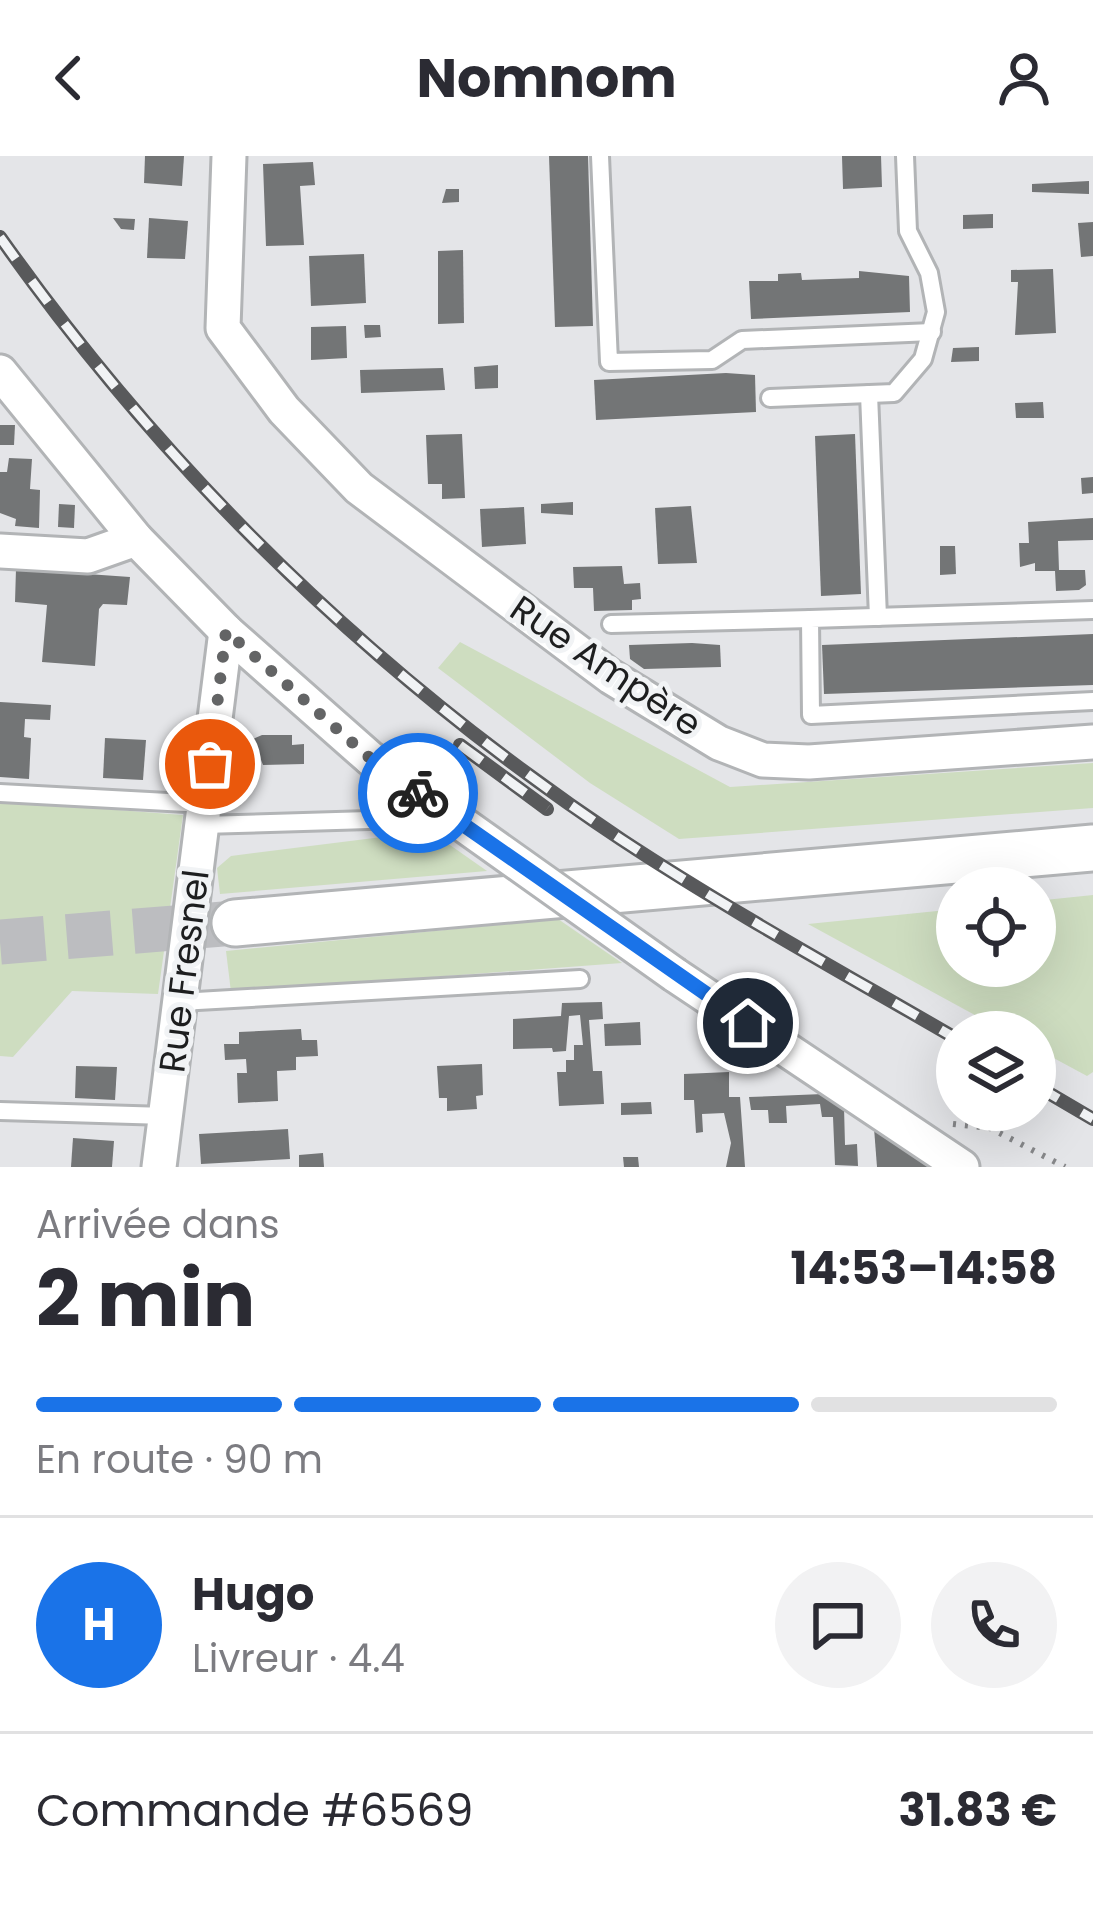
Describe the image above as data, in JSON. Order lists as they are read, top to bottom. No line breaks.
{"streets":{"street":["Rue Ampère","Rue Fresnel"]},"page":{"header":"Nomnom","heading":["2 min","Arrivée dans","14:53–14:58"],"panel":["Hugo","Livreur · 4.4","Commande #6569","31.83 €"],"bar":"En route · 90 m","round":"H"}}
